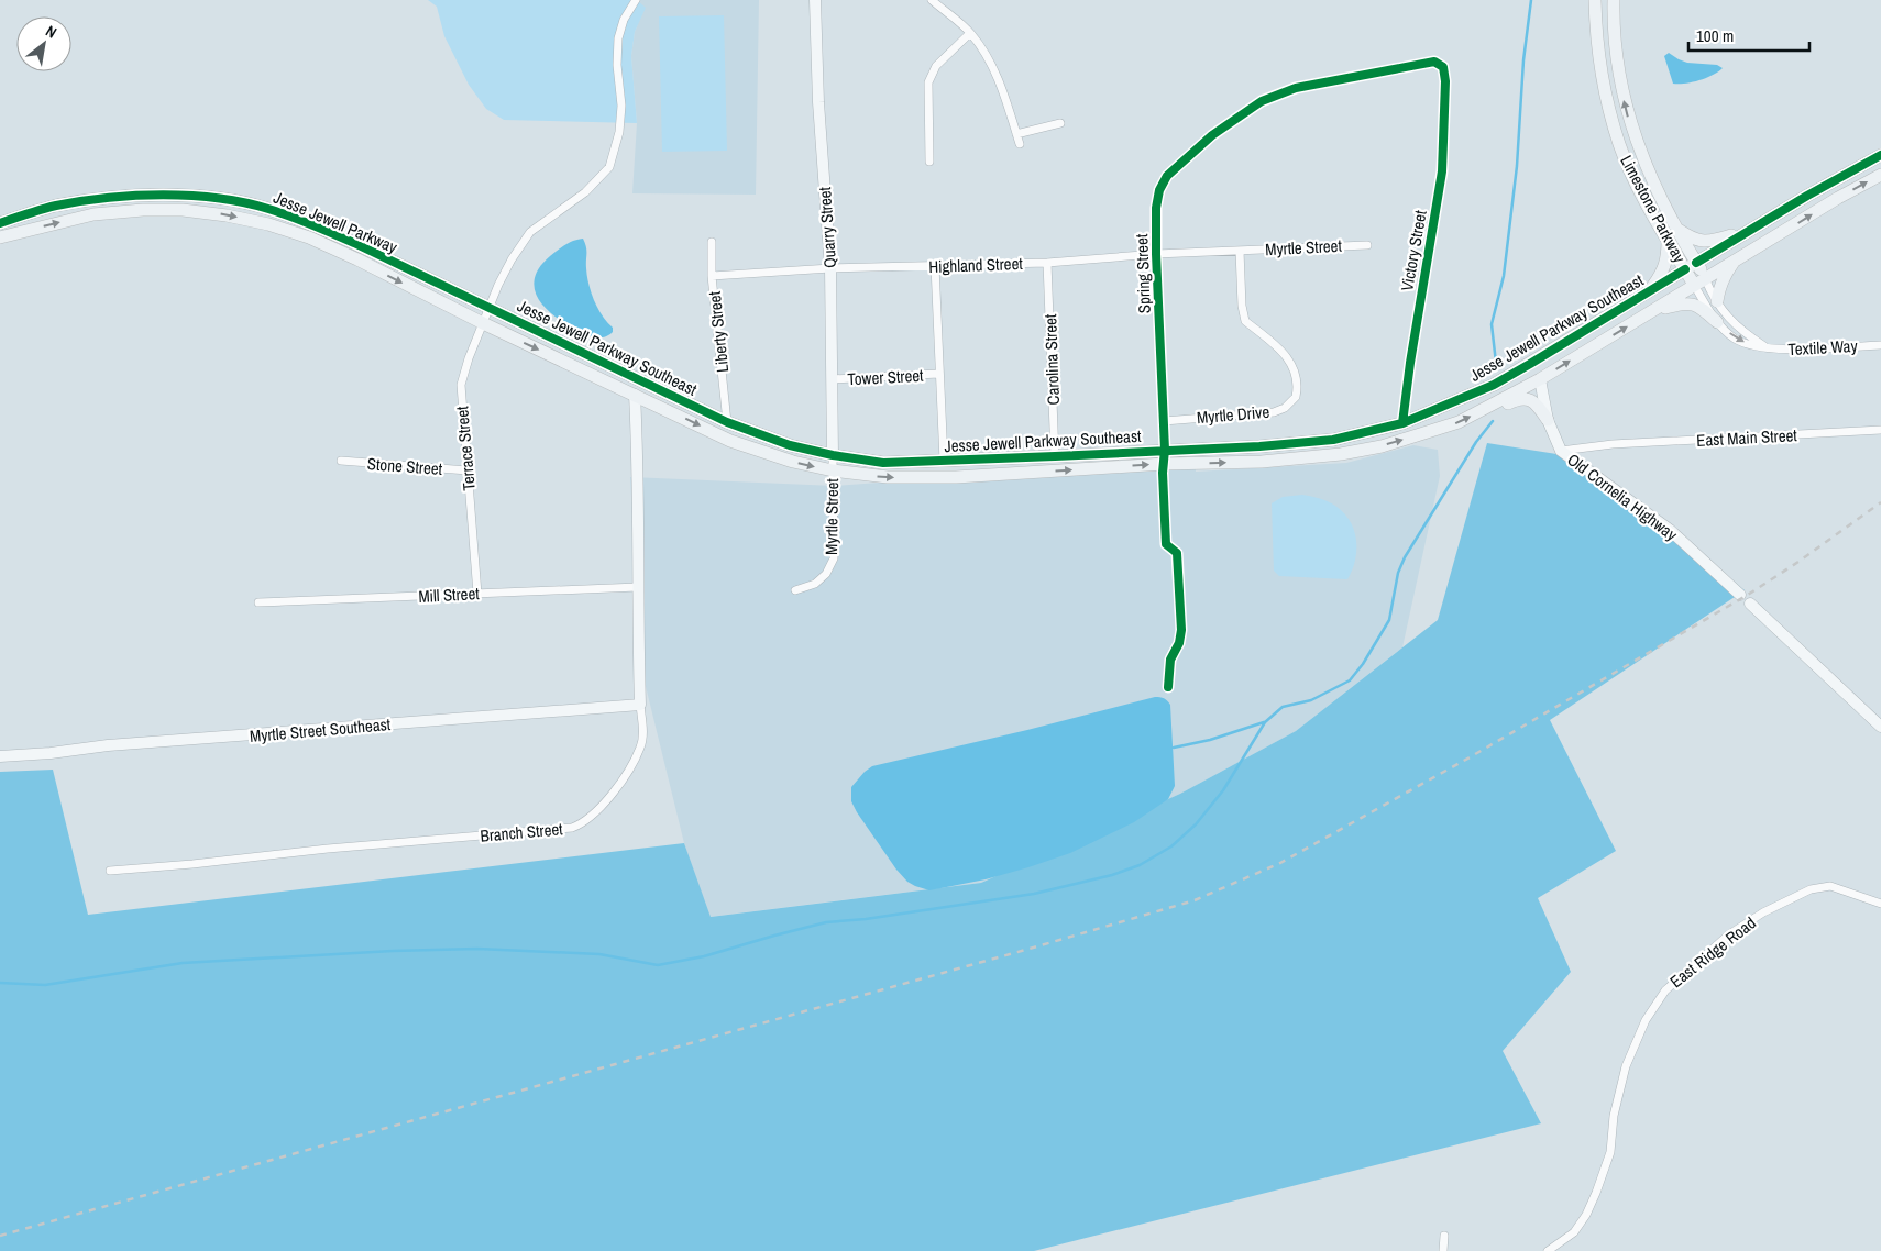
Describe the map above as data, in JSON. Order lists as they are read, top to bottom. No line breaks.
{"streets":{"main road":["Limestone Parkway","Jesse Jewell Parkway","Jesse Jewell Parkway Southeast"],"street":["Quarry Street","Myrtle Street","Victory Street","Highland Street","Spring Street","Liberty Street","Textile Way","Carolina Street","Tower Street","Myrtle Drive","East Main Street","Terrace Street","Stone Street","Old Cornelia Highway","Mill Street","Myrtle Street Southeast","Branch Street","East Ridge Road"]},"crossings":[["Limestone Parkway","Jesse Jewell Parkway Southeast"],["Limestone Parkway","Textile Way"],["Jesse Jewell Parkway","Jesse Jewell Parkway Southeast"],["Jesse Jewell Parkway","Terrace Street"],["Quarry Street","Myrtle Street"],["Quarry Street","Highland Street"],["Quarry Street","Jesse Jewell Parkway Southeast"],["Quarry Street","Tower Street"],["Myrtle Street","Highland Street"],["Myrtle Street","Jesse Jewell Parkway Southeast"],["Myrtle Street","Myrtle Drive"],["Victory Street","Spring Street"],["Victory Street","Jesse Jewell Parkway Southeast"],["Highland Street","Spring Street"],["Highland Street","Liberty Street"],["Highland Street","Carolina Street"],["Highland Street","Tower Street"],["Highland Street","Myrtle Drive"],["Spring Street","Jesse Jewell Parkway Southeast"],["Spring Street","Myrtle Drive"],["Jesse Jewell Parkway Southeast","Liberty Street"],["Jesse Jewell Parkway Southeast","Textile Way"],["Jesse Jewell Parkway Southeast","Carolina Street"],["Jesse Jewell Parkway Southeast","Tower Street"],["Jesse Jewell Parkway Southeast","Terrace Street"],["Jesse Jewell Parkway Southeast","Old Cornelia Highway"],["Jesse Jewell Parkway Southeast","Branch Street"],["East Main Street","Old Cornelia Highway"],["Terrace Street","Stone Street"],["Terrace Street","Mill Street"],["Mill Street","Branch Street"],["Myrtle Street Southeast","Branch Street"]],"scale_bar":"100 m","north":"top right"}
